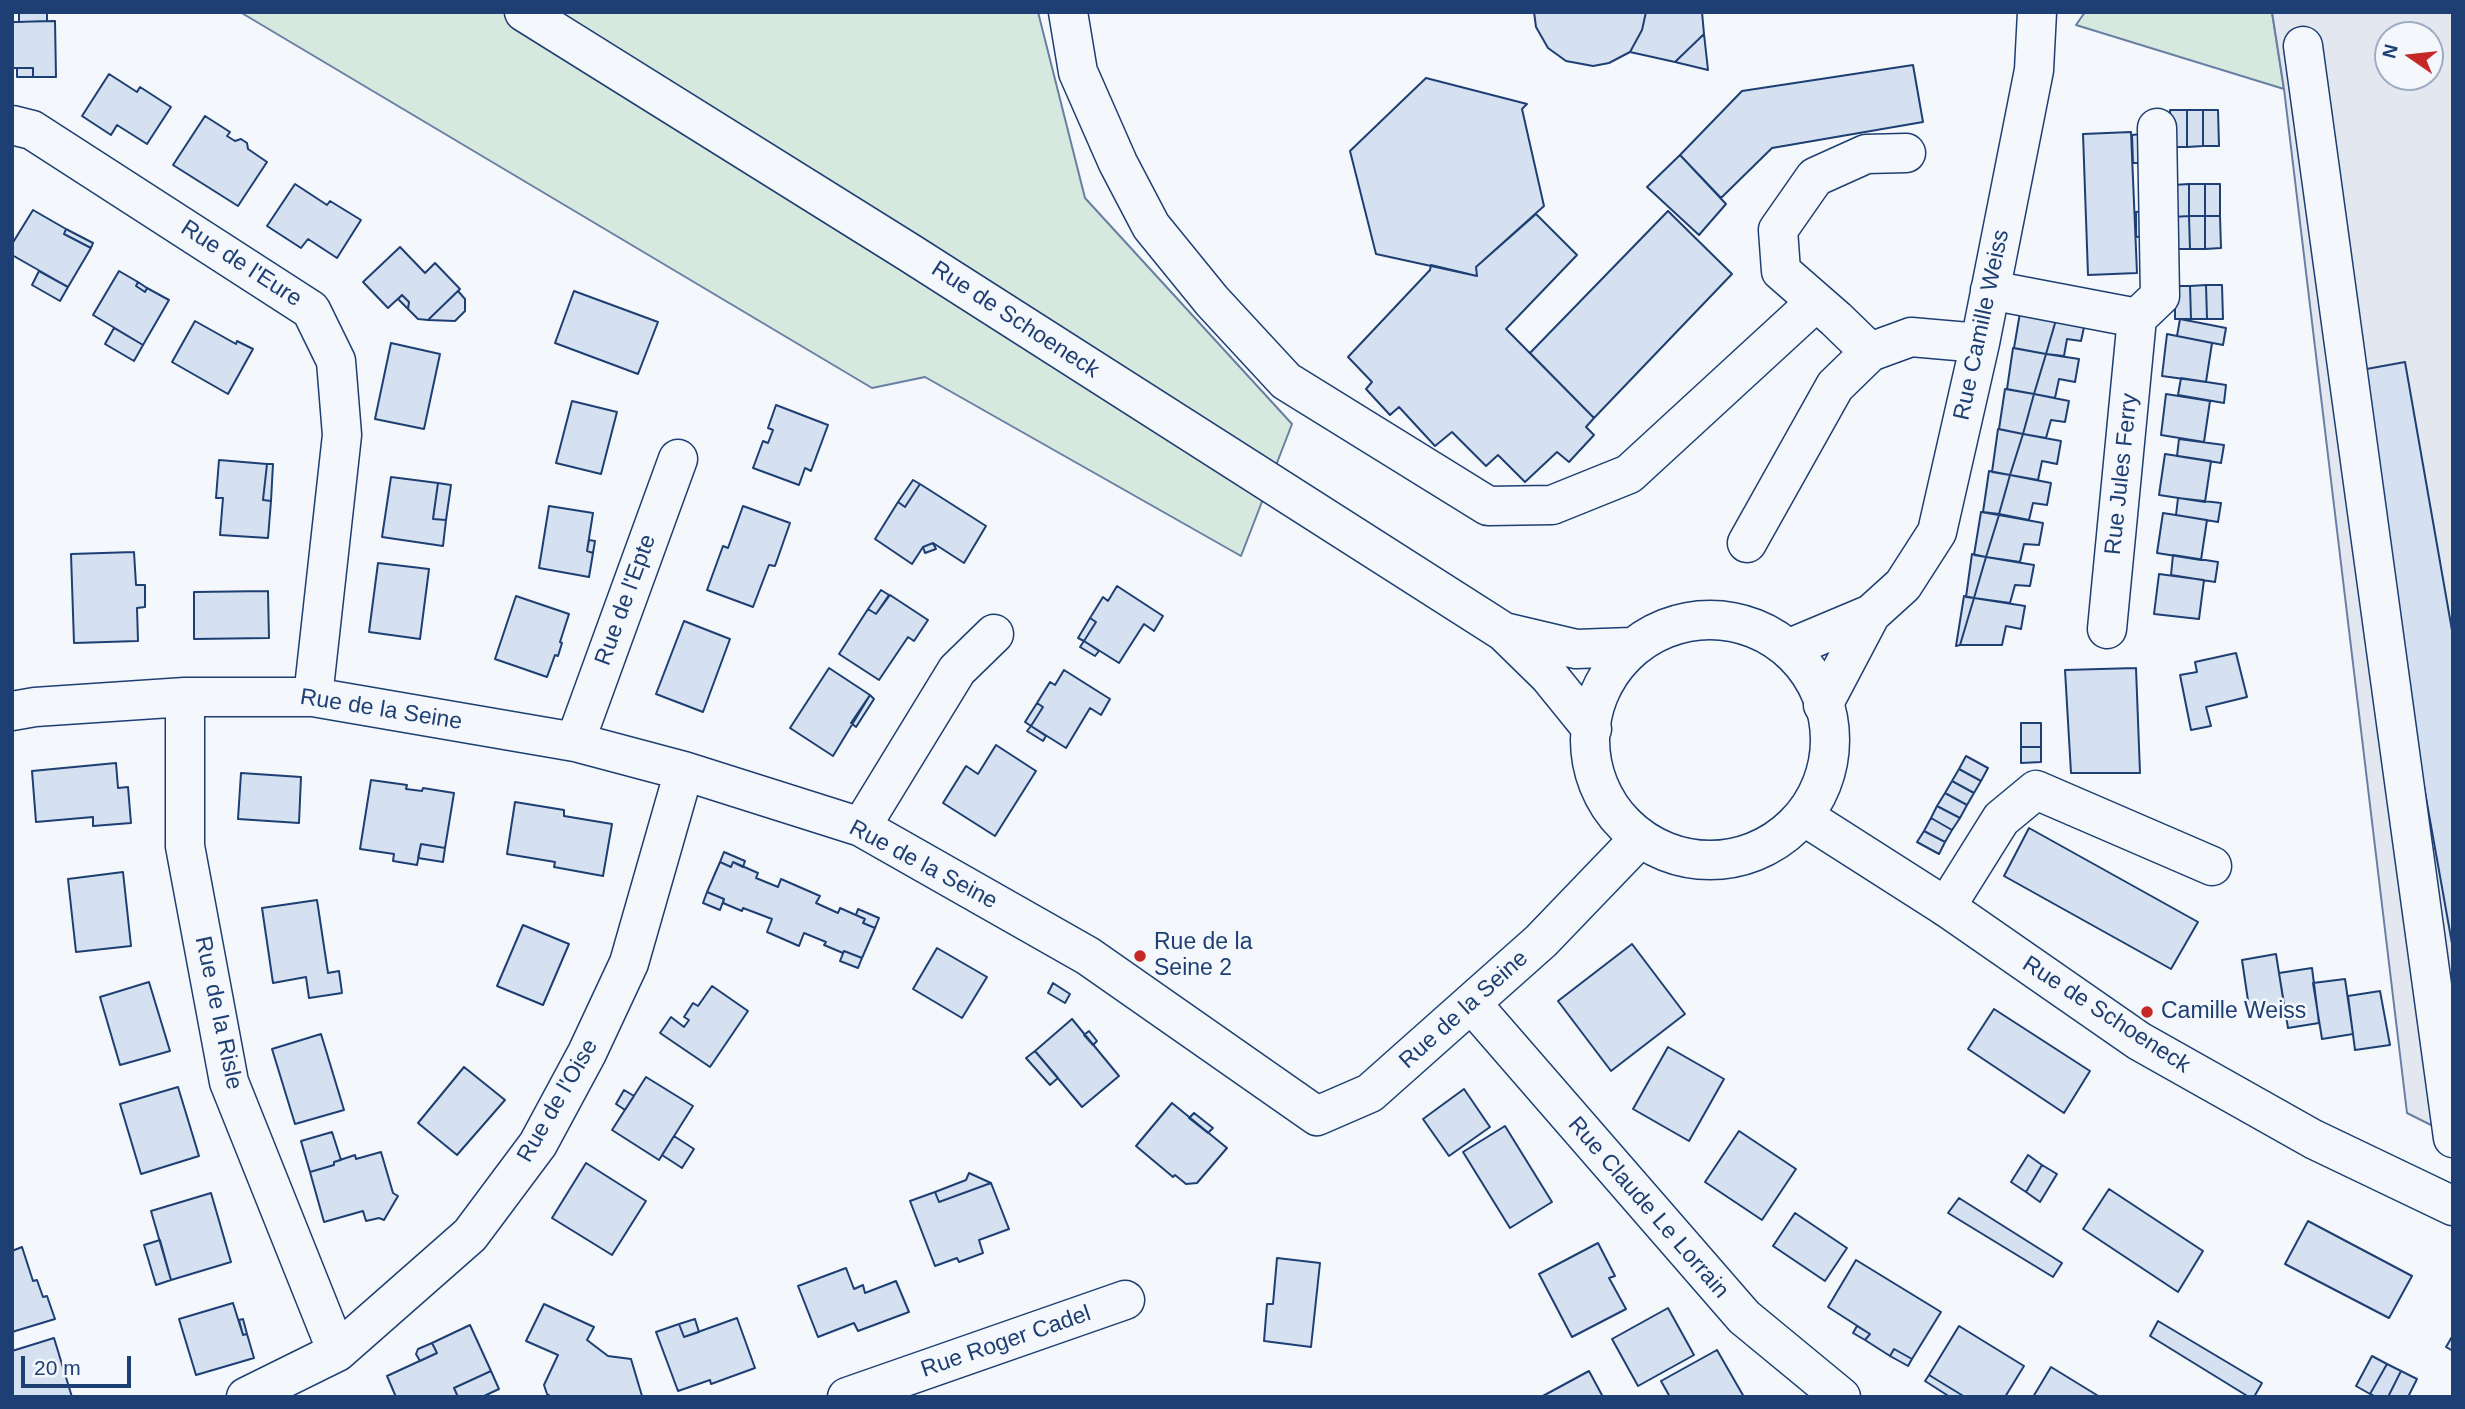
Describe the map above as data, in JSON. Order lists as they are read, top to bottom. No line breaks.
{"streets":{"street":["Rue de l'Eure","Rue de Schoeneck","Rue Camille Weiss","Rue Jules Ferry","Rue de l'Epte","Rue de la Seine","Rue de la Risle","Rue de l'Oise","Rue Claude Le Lorrain","Rue Roger Cadel"]},"crossings":[["Rue de l'Eure","Rue de la Seine"],["Rue de Schoeneck","Rue Camille Weiss"],["Rue de Schoeneck","Rue de la Seine"],["Rue Camille Weiss","Rue de la Seine"],["Rue de l'Epte","Rue de la Seine"],["Rue de la Seine","Rue de la Risle"],["Rue de la Seine","Rue de l'Oise"],["Rue de la Seine","Rue Claude Le Lorrain"],["Rue de la Risle","Rue de l'Oise"]],"places":["Rue de la Seine 2","Camille Weiss"],"scale_bar":"20 m","north":"left"}
